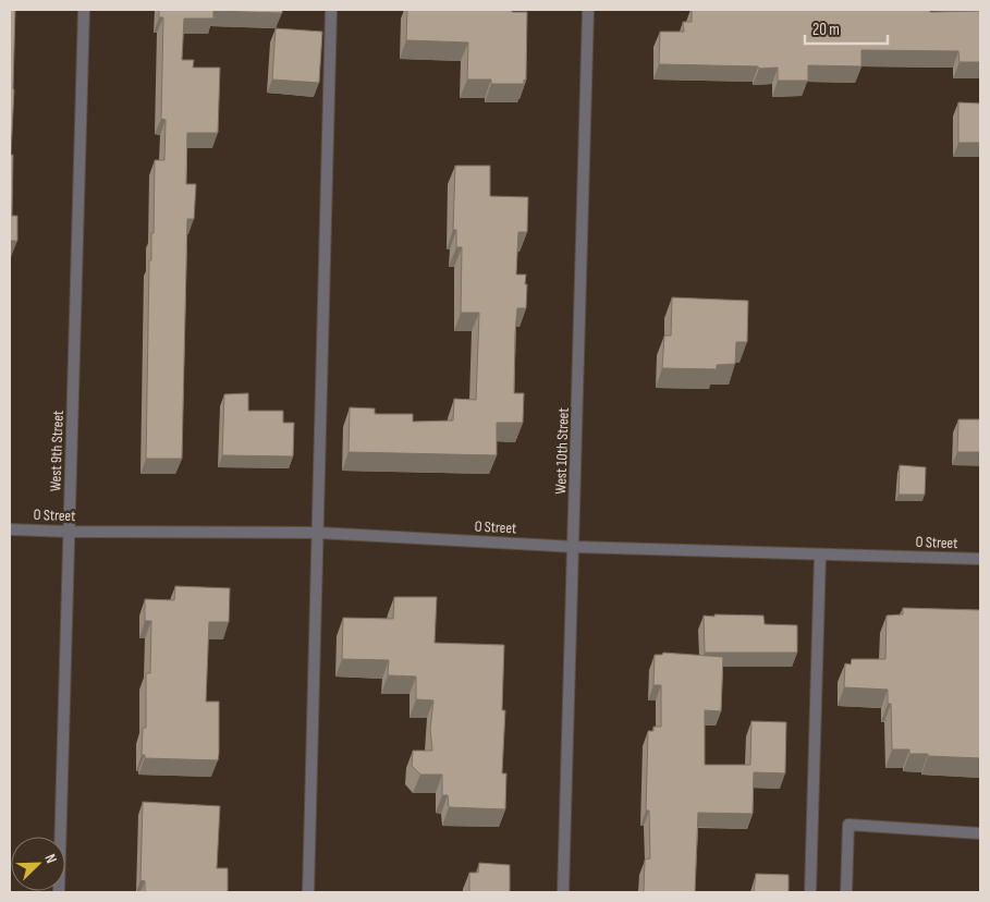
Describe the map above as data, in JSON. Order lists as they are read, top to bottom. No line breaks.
{"streets":{"street":["West 9th Street","West 10th Street","O Street"]},"crossings":[["West 9th Street","O Street"],["West 10th Street","O Street"]],"scale_bar":"20 m","north":"top right"}
